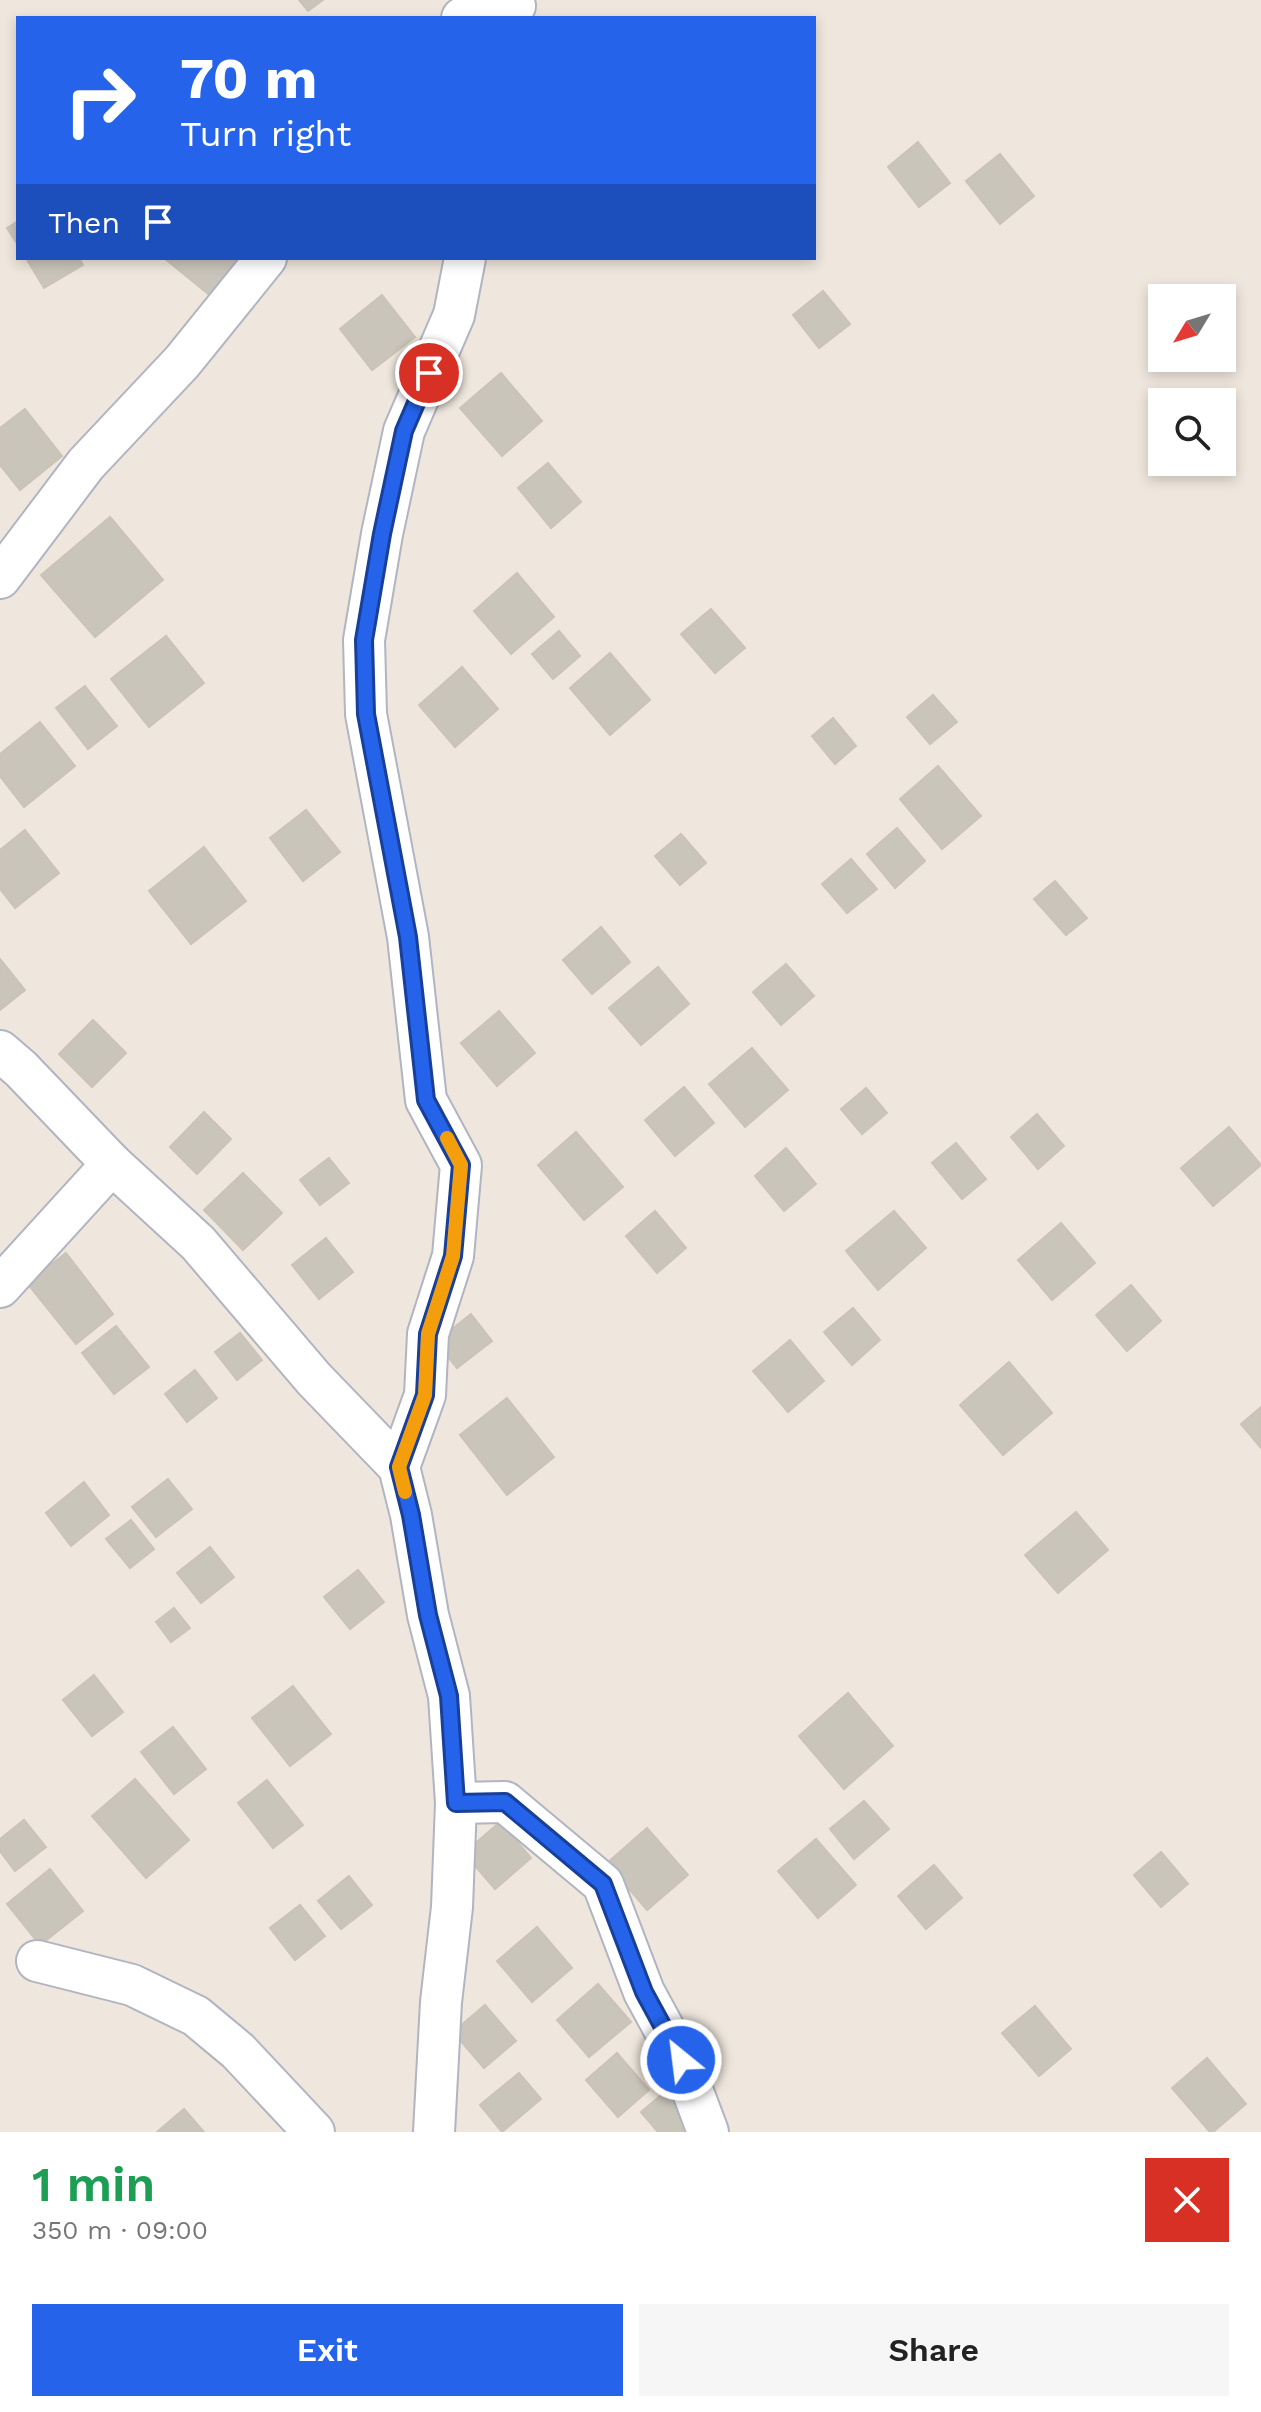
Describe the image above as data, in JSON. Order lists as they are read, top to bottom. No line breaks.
{"north":"bottom left","page":{"turn":["70 m","Turn right"],"then":"Then","heading":["1 min","350 m · 09:00"],"buttons":["Exit","Share"]}}
